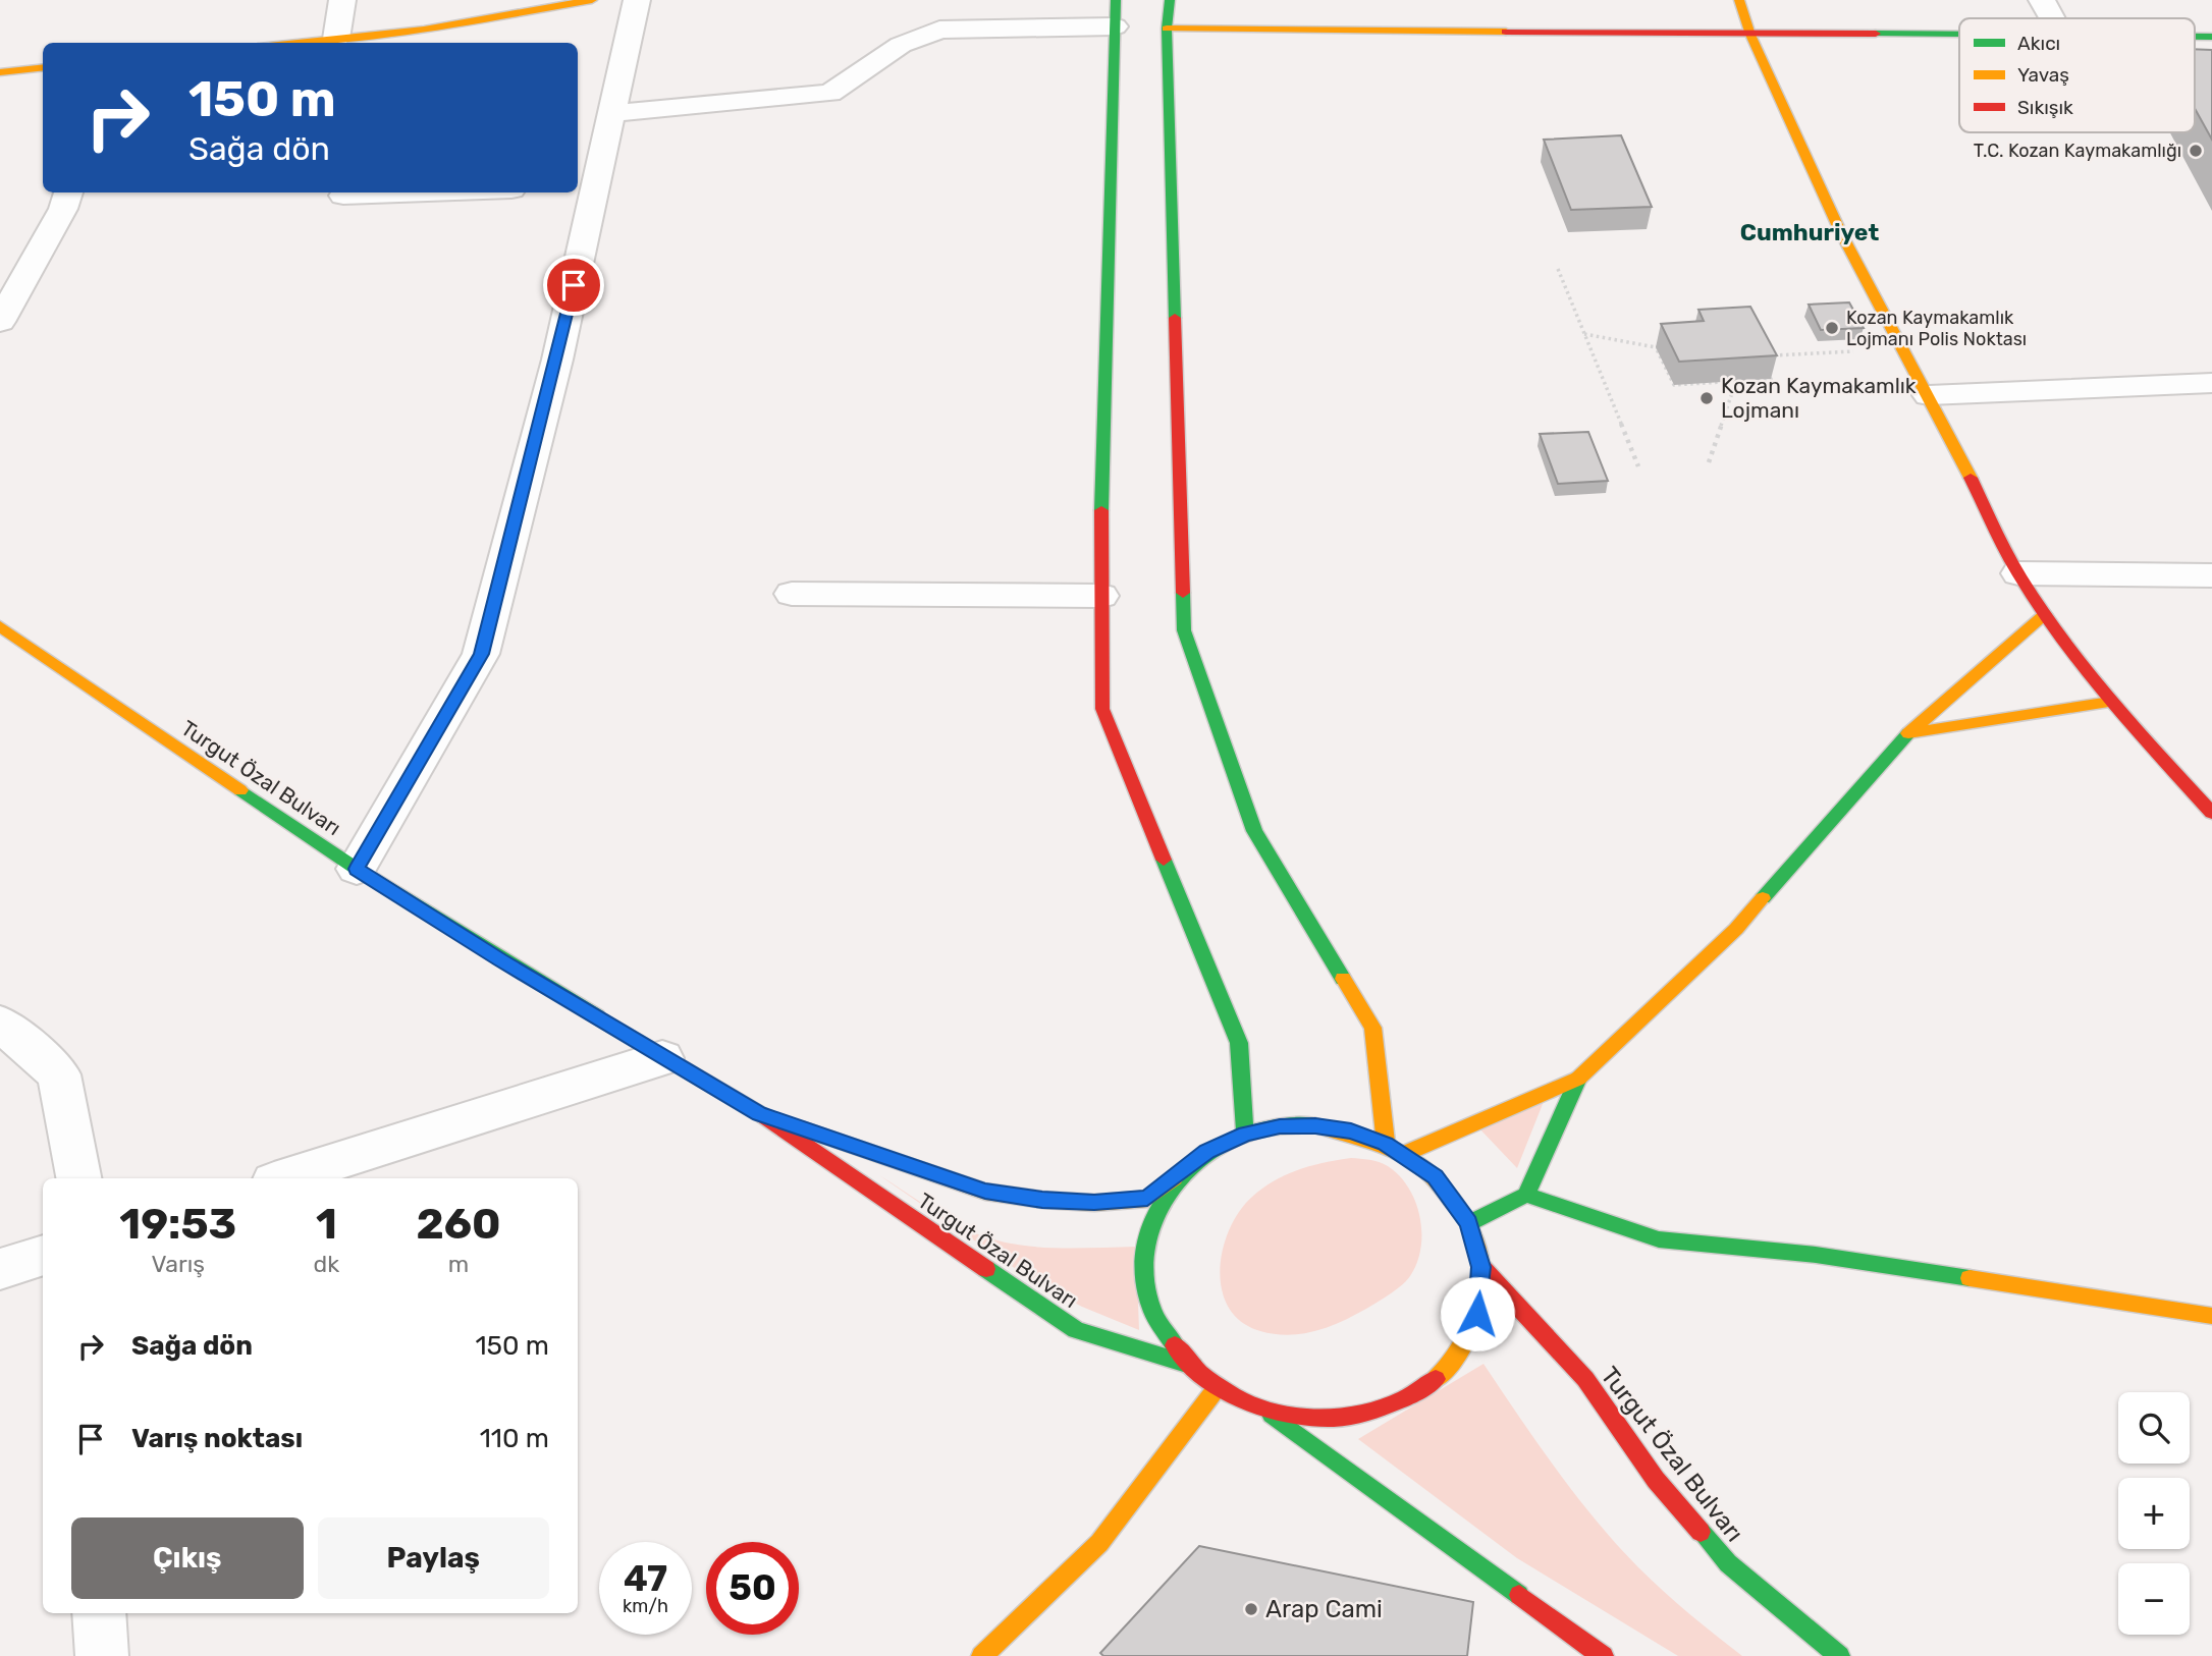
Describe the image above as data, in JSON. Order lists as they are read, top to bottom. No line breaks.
{"streets":{"main road":["Turgut Özal Bulvarı"]},"districts":["Cumhuriyet"],"places":["T.C. Kozan Kaymakamlığı","Kozan Kaymakamlık Lojmanı Polis Noktası","Kozan Kaymakamlık Lojmanı","Arap Cami"],"legend":["Akıcı","Yavaş","Sıkışık"],"page":{"turn":["150 m","Sağa dön"],"eta":["19:53","Varış","1","dk","260","m"],"list":[{"name":"Sağa dön","value":"150 m"},{"name":"Varış noktası","value":"110 m"}],"map_buttons":["+","−"],"buttons":["Çıkış","Paylaş"],"speed":"47 km/h","limit":"50"}}
